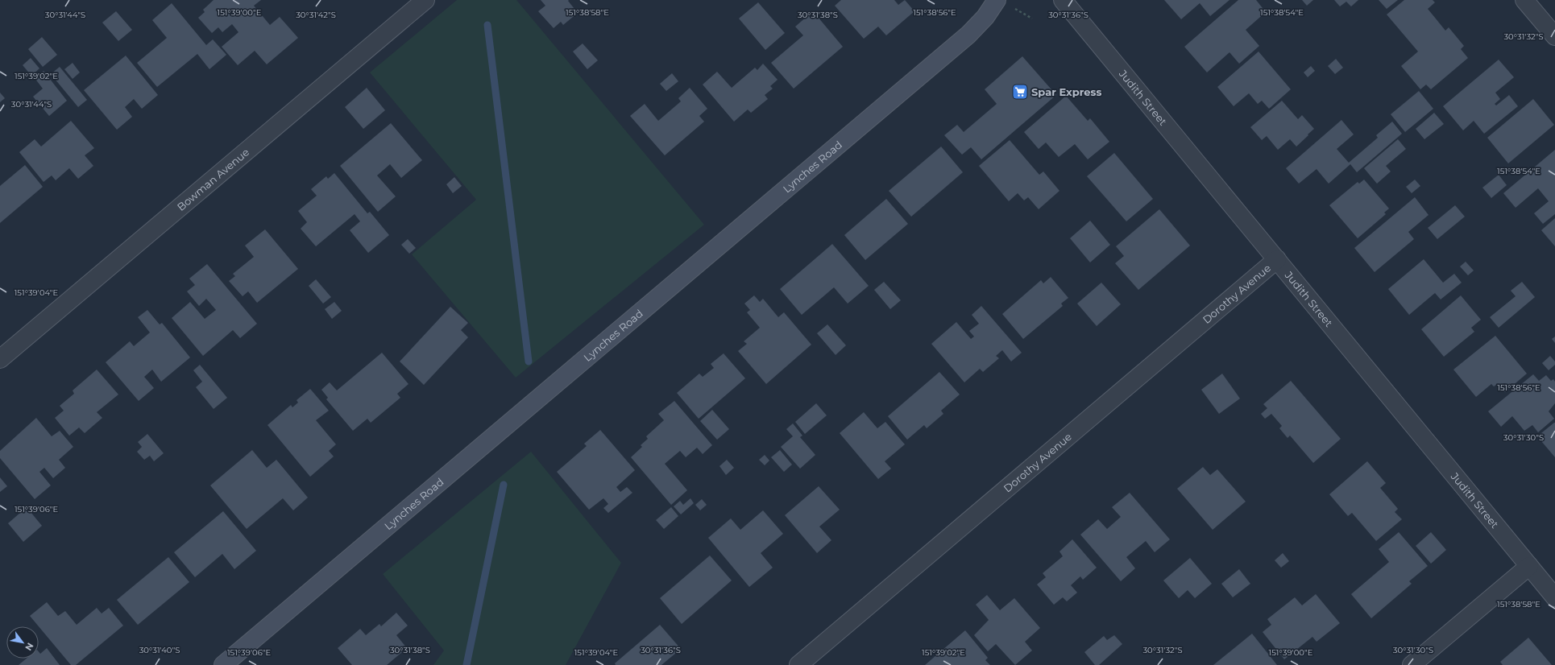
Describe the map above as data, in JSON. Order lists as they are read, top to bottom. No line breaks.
{"streets":{"street":["Judith Street","Lynches Road","Bowman Avenue","Dorothy Avenue"]},"crossings":[["Judith Street","Dorothy Avenue"]],"places":{"supermarket":["Spar Express"]},"north":"bottom right","coordinates":["151°39'00\"E","151°38'58\"E","151°38'56\"E","151°38'54\"E","30°31'44\"S","30°31'42\"S","30°31'38\"S","30°31'36\"S","30°31'32\"S","151°39'02\"E","151°39'04\"E","30°31'30\"S","151°39'06\"E","30°31'40\"S"]}
